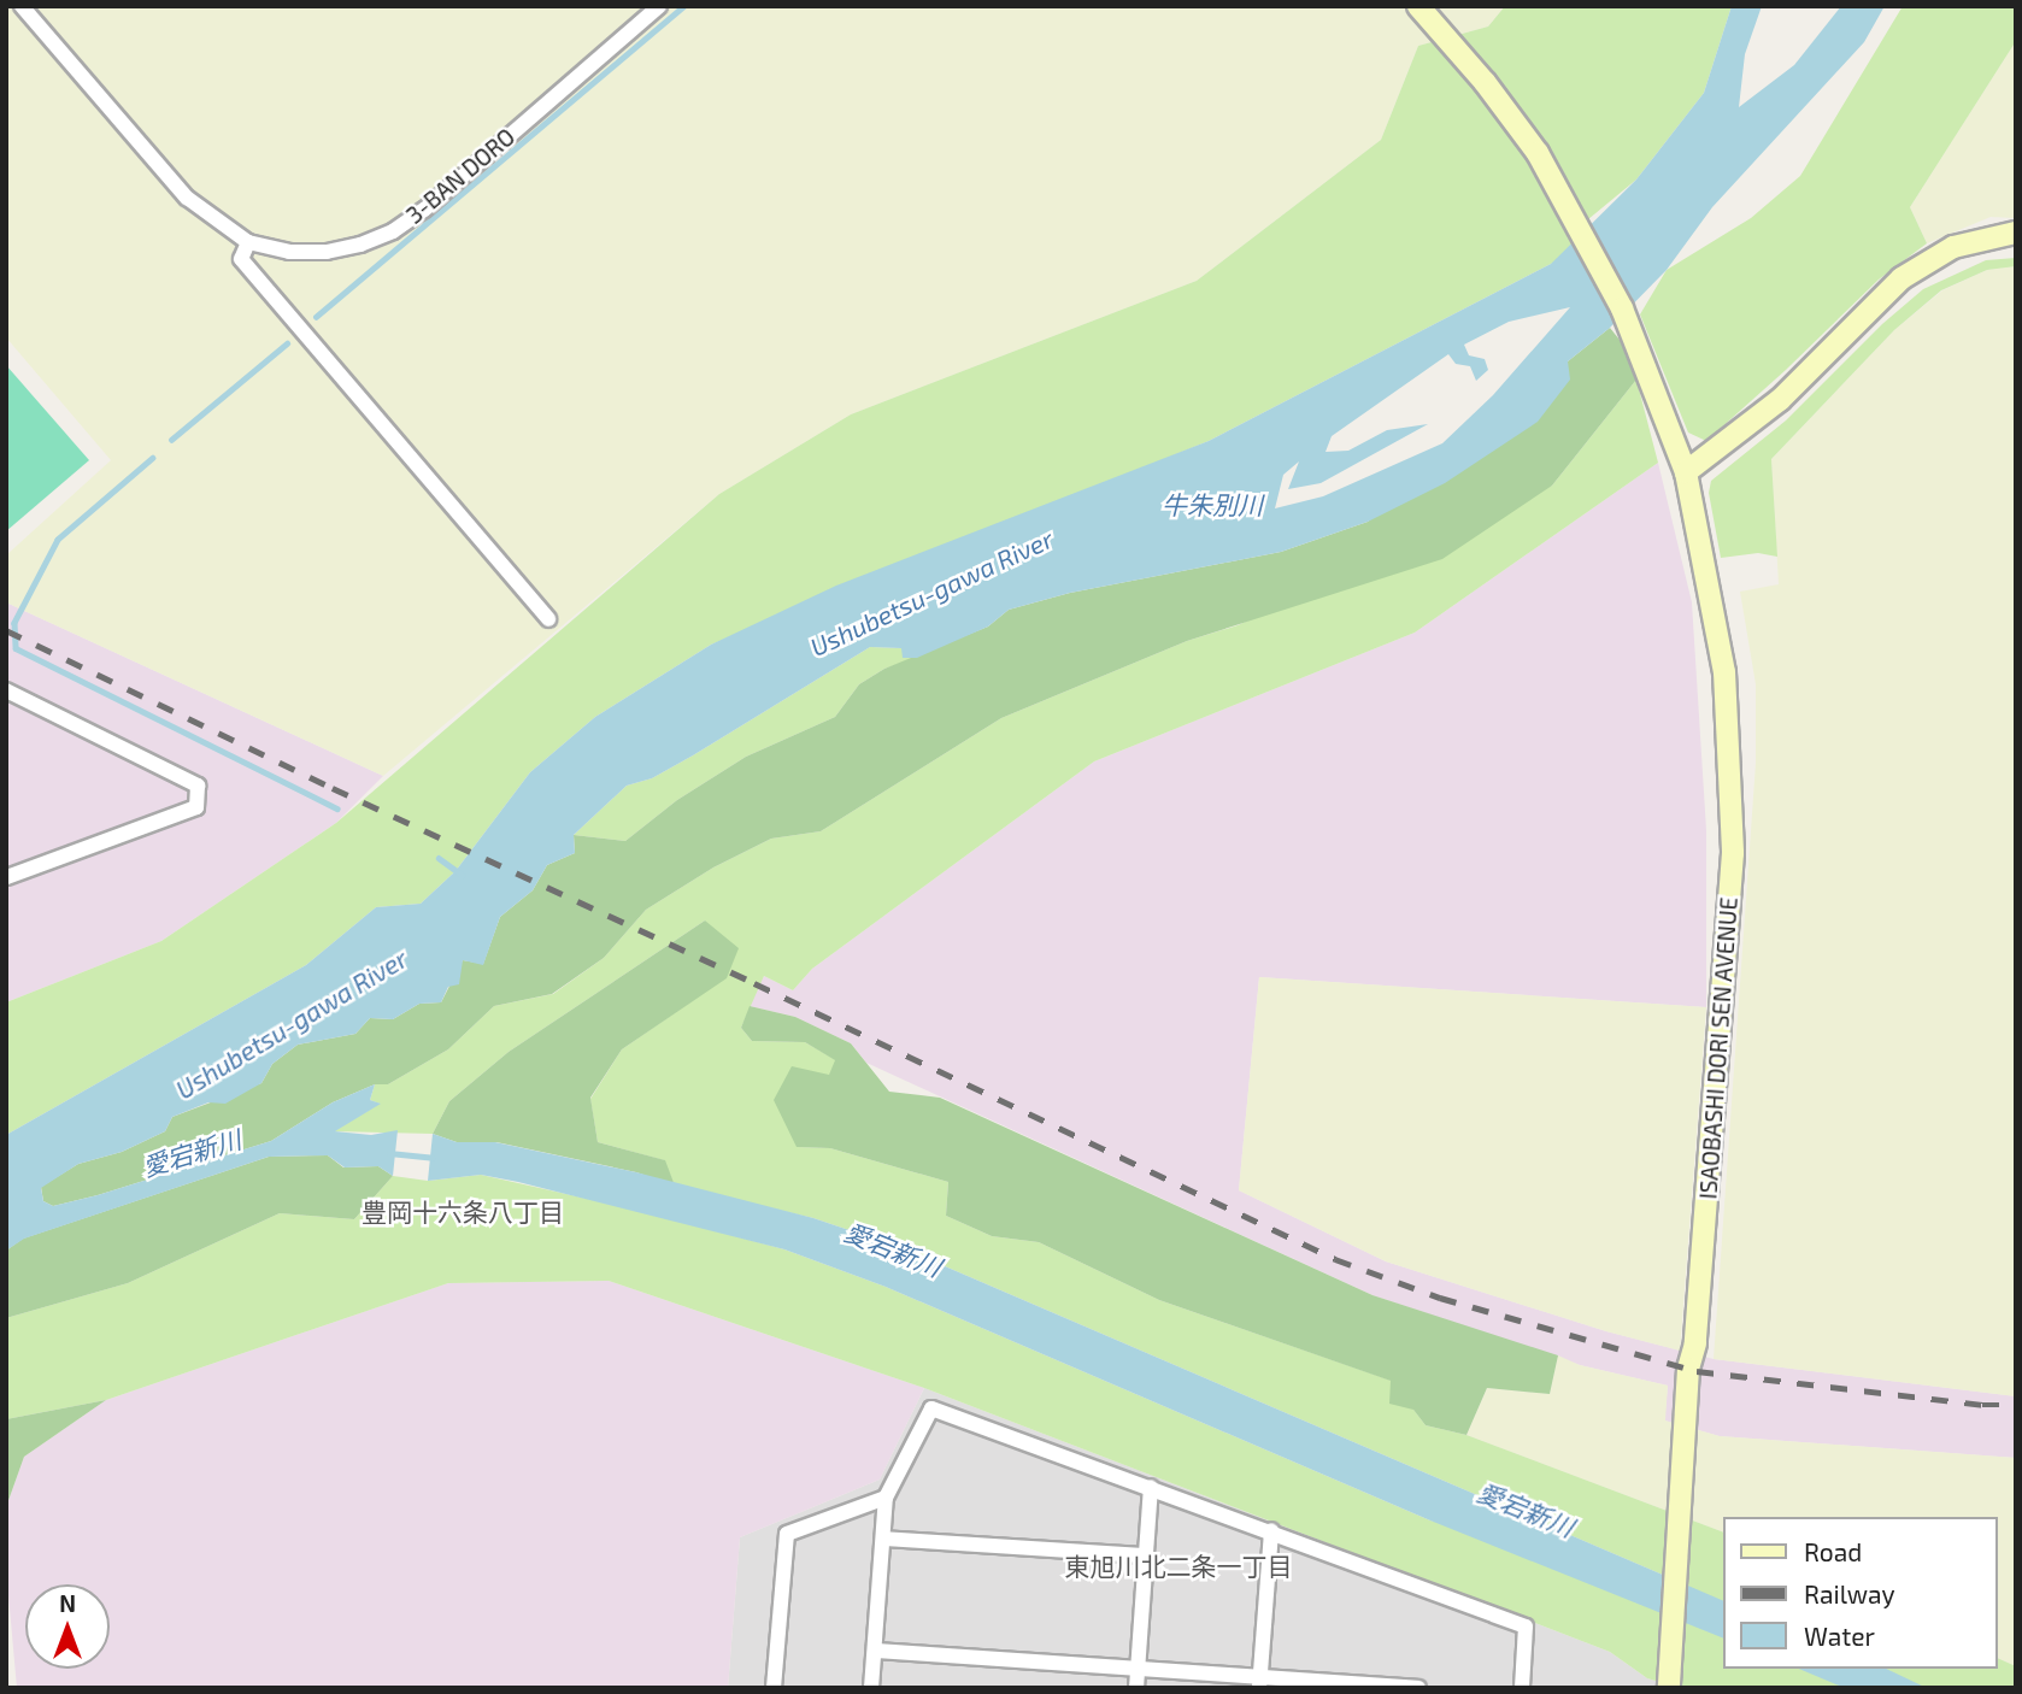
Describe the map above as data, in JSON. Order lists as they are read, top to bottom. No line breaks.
{"streets":{"street":["3-BAN DORO","ISAOBASHI DORI SEN AVENUE"]},"districts":["豊岡十六条八丁目","東旭川北二条一丁目"],"water":["牛朱別川","Ushubetsu-gawa River","愛宕新川"],"legend":["Road","Railway","Water"],"north":"top"}
